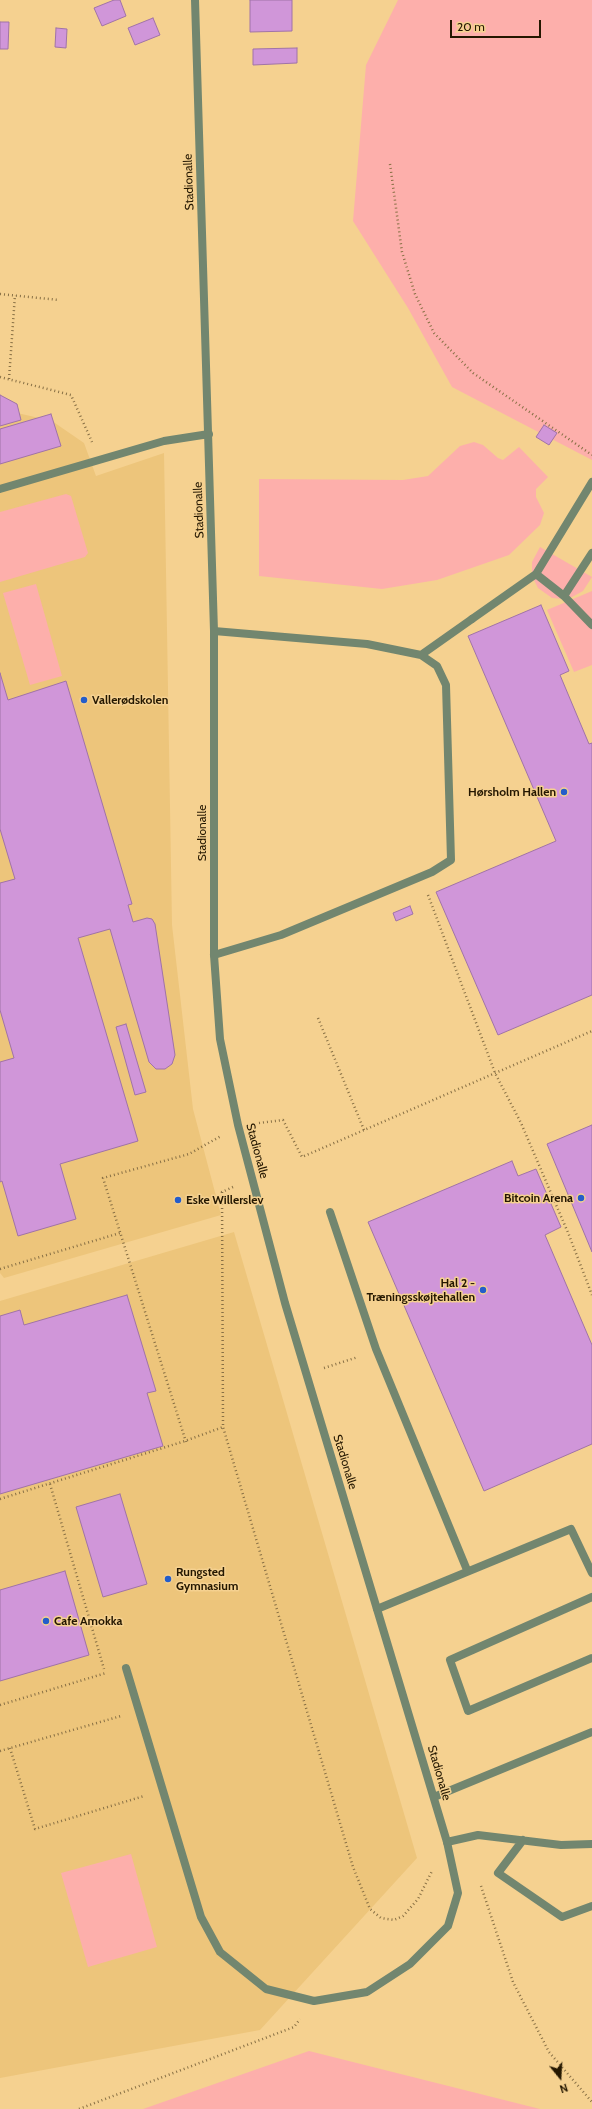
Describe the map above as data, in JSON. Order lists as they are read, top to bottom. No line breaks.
{"streets":{"street":["Stadionalle"]},"places":["Vallerødskolen","Hørsholm Hallen","Bitcoin Arena","Eske Willerslev","Hal 2 - Træningsskøjtehallen","Rungsted Gymnasium","Cafe Amokka"],"scale_bar":"20 m","north":"bottom"}
